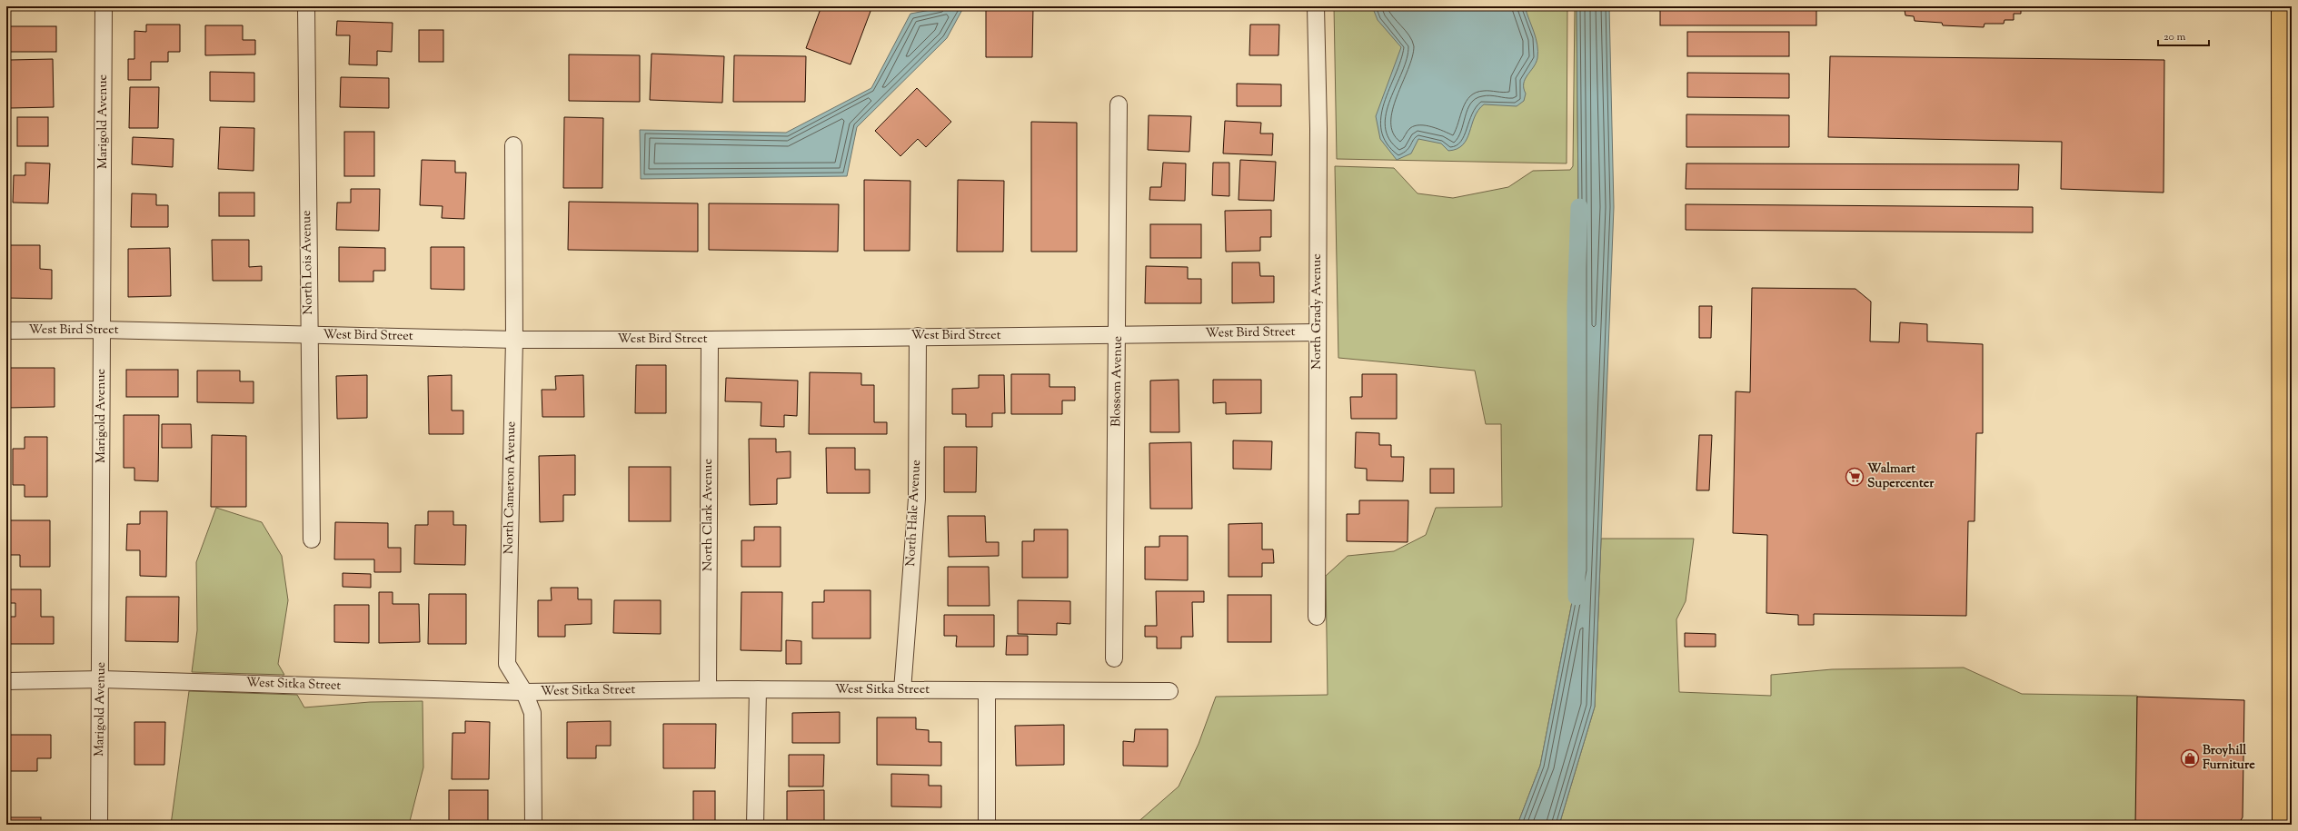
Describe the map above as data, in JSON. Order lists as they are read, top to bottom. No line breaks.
{"streets":{"street":["Marigold Avenue","North Lois Avenue","North Grady Avenue","West Bird Street","Blossom Avenue","North Cameron Avenue","North Hale Avenue","North Clark Avenue","West Sitka Street"]},"crossings":[["Marigold Avenue","West Bird Street"],["Marigold Avenue","West Sitka Street"],["North Lois Avenue","West Bird Street"],["North Grady Avenue","West Bird Street"],["West Bird Street","Blossom Avenue"],["West Bird Street","North Cameron Avenue"],["West Bird Street","North Hale Avenue"],["West Bird Street","North Clark Avenue"],["North Cameron Avenue","West Sitka Street"],["North Hale Avenue","West Sitka Street"],["North Clark Avenue","West Sitka Street"]],"places":{"supermarket":["Walmart Supercenter"],"shop":["Broyhill Furniture"]},"scale_bar":"20 m"}
